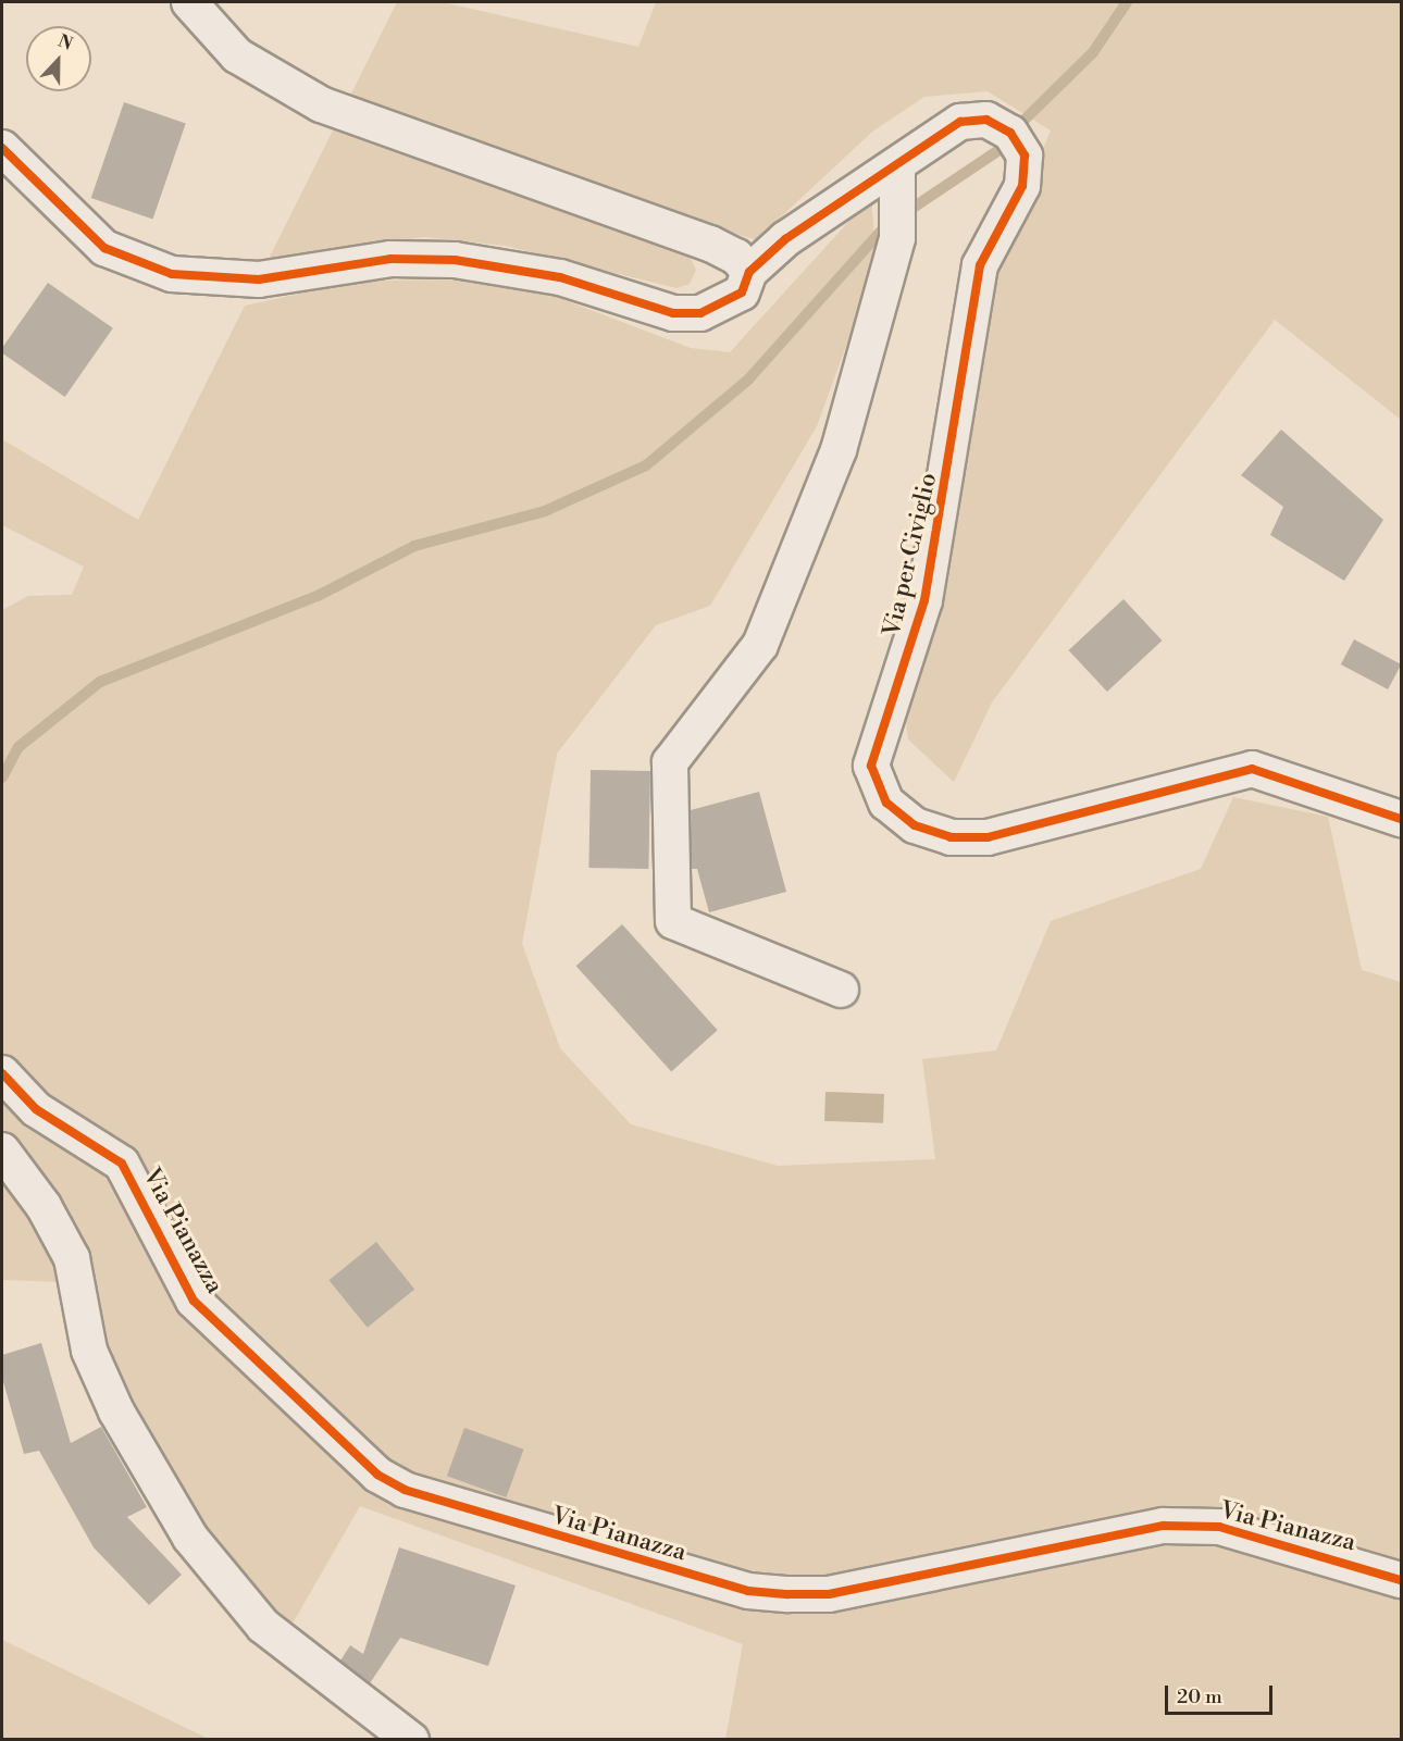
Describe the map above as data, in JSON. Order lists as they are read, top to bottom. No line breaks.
{"streets":{"street":["Via per Civiglio","Via Pianazza"]},"scale_bar":"20 m","north":"top"}
